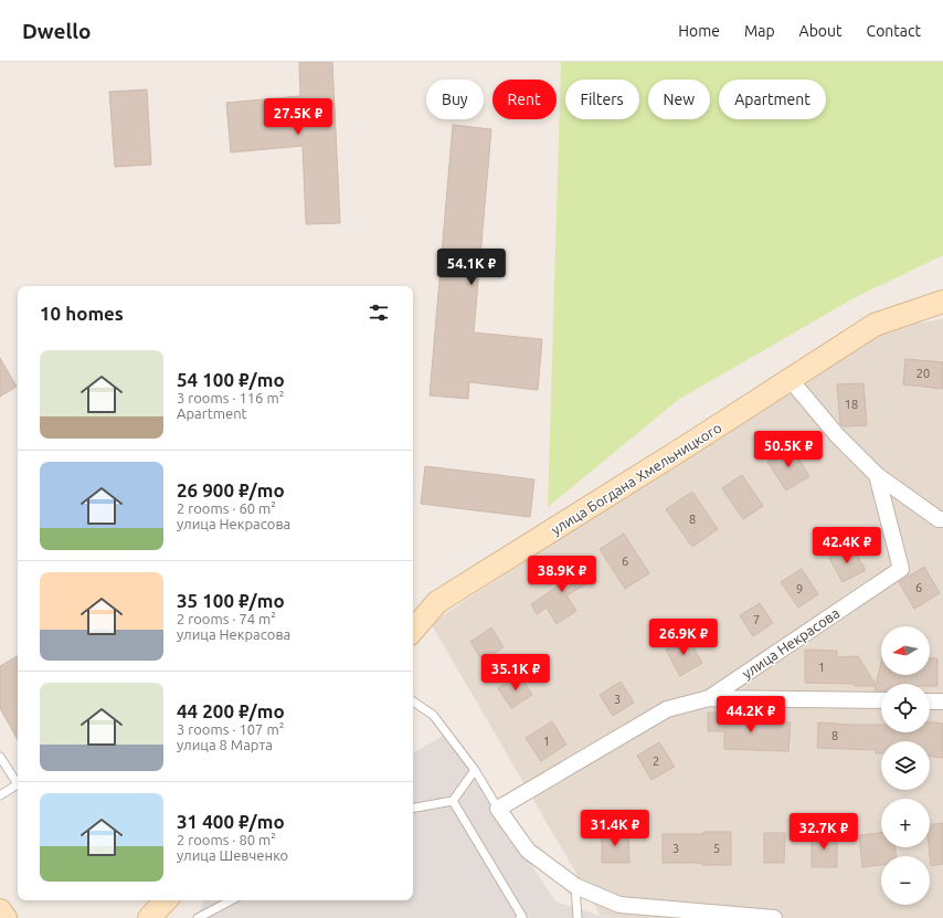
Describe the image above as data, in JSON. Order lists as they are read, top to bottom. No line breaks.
{"streets":{"street":["улица Богдана Хмельницкого","улица Некрасова"]},"house_numbers":["20","18","8","6","6","9","7","1","3","8","1","2","3","5"],"north":"left","page":{"header":"Dwello","nav":["Home","Map","About","Contact"],"chip":["Buy","Rent","Filters","New","Apartment"],"price":["27.5K ₽","54.1K ₽","50.5K ₽","42.4K ₽","38.9K ₽","26.9K ₽","35.1K ₽","44.2K ₽","31.4K ₽","32.7K ₽"],"heading":"10 homes","list":[{"name":"54 100 ₽/mo","note":"3 rooms · 116 m² · Apartment"},{"name":"26 900 ₽/mo","note":"2 rooms · 60 m² · улица Некрасова"},{"name":"35 100 ₽/mo","note":"2 rooms · 74 m² · улица Некрасова"},{"name":"44 200 ₽/mo","note":"3 rooms · 107 m² · улица 8 Марта"},{"name":"31 400 ₽/mo","note":"2 rooms · 80 m² · улица Шевченко"}],"map_buttons":["+","−"]}}
